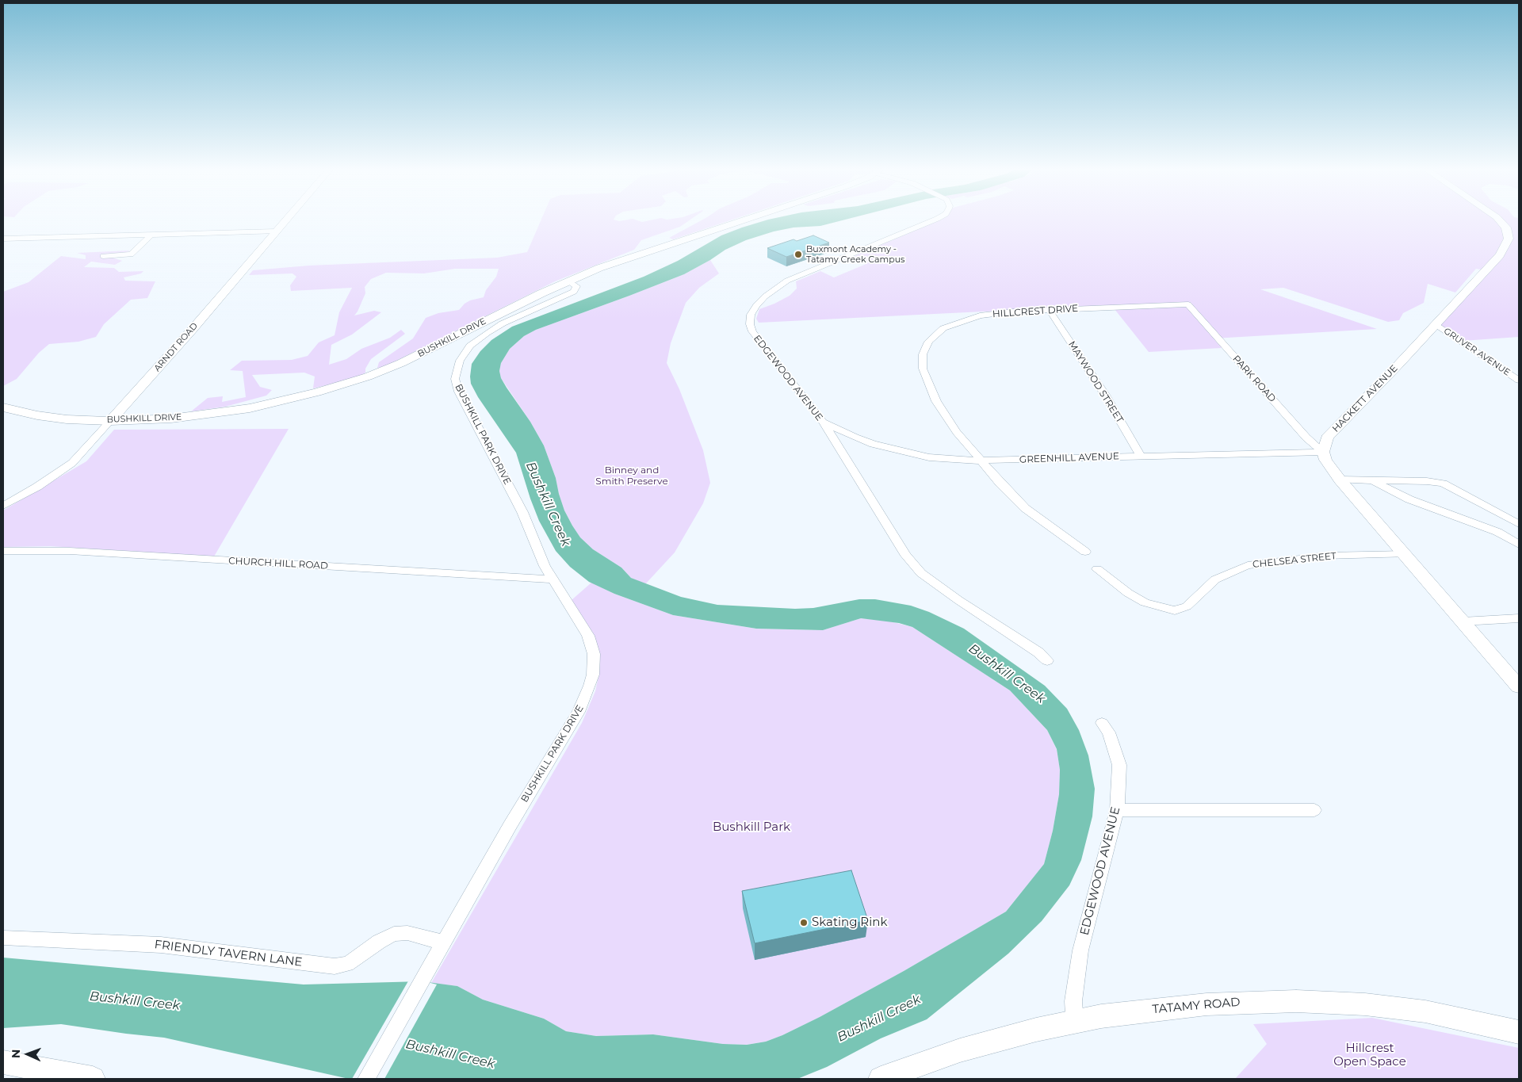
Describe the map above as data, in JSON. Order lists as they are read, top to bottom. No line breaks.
{"streets":{"main road":["BUSHKILL DRIVE","ARNDT ROAD","HACKETT AVENUE","TATAMY ROAD"],"street":["HILLCREST DRIVE","GRUVER AVENUE","EDGEWOOD AVENUE","PARK ROAD","MAYWOOD STREET","BUSHKILL PARK DRIVE","GREENHILL AVENUE","CHELSEA STREET","CHURCH HILL ROAD","FRIENDLY TAVERN LANE"]},"crossings":[["HILLCREST DRIVE","PARK ROAD"],["HILLCREST DRIVE","MAYWOOD STREET"],["HILLCREST DRIVE","GREENHILL AVENUE"],["BUSHKILL DRIVE","ARNDT ROAD"],["BUSHKILL DRIVE","BUSHKILL PARK DRIVE"],["GRUVER AVENUE","HACKETT AVENUE"],["EDGEWOOD AVENUE","GREENHILL AVENUE"],["EDGEWOOD AVENUE","TATAMY ROAD"],["PARK ROAD","HACKETT AVENUE"],["PARK ROAD","GREENHILL AVENUE"],["MAYWOOD STREET","GREENHILL AVENUE"],["HACKETT AVENUE","GREENHILL AVENUE"],["BUSHKILL PARK DRIVE","CHURCH HILL ROAD"],["BUSHKILL PARK DRIVE","FRIENDLY TAVERN LANE"]],"water":["Bushkill Creek"],"parks":["Binney and Smith Preserve","Bushkill Park","Hillcrest Open Space"],"places":["Buxmont Academy - Tatamy Creek Campus","Skating Rink"],"north":"left"}
